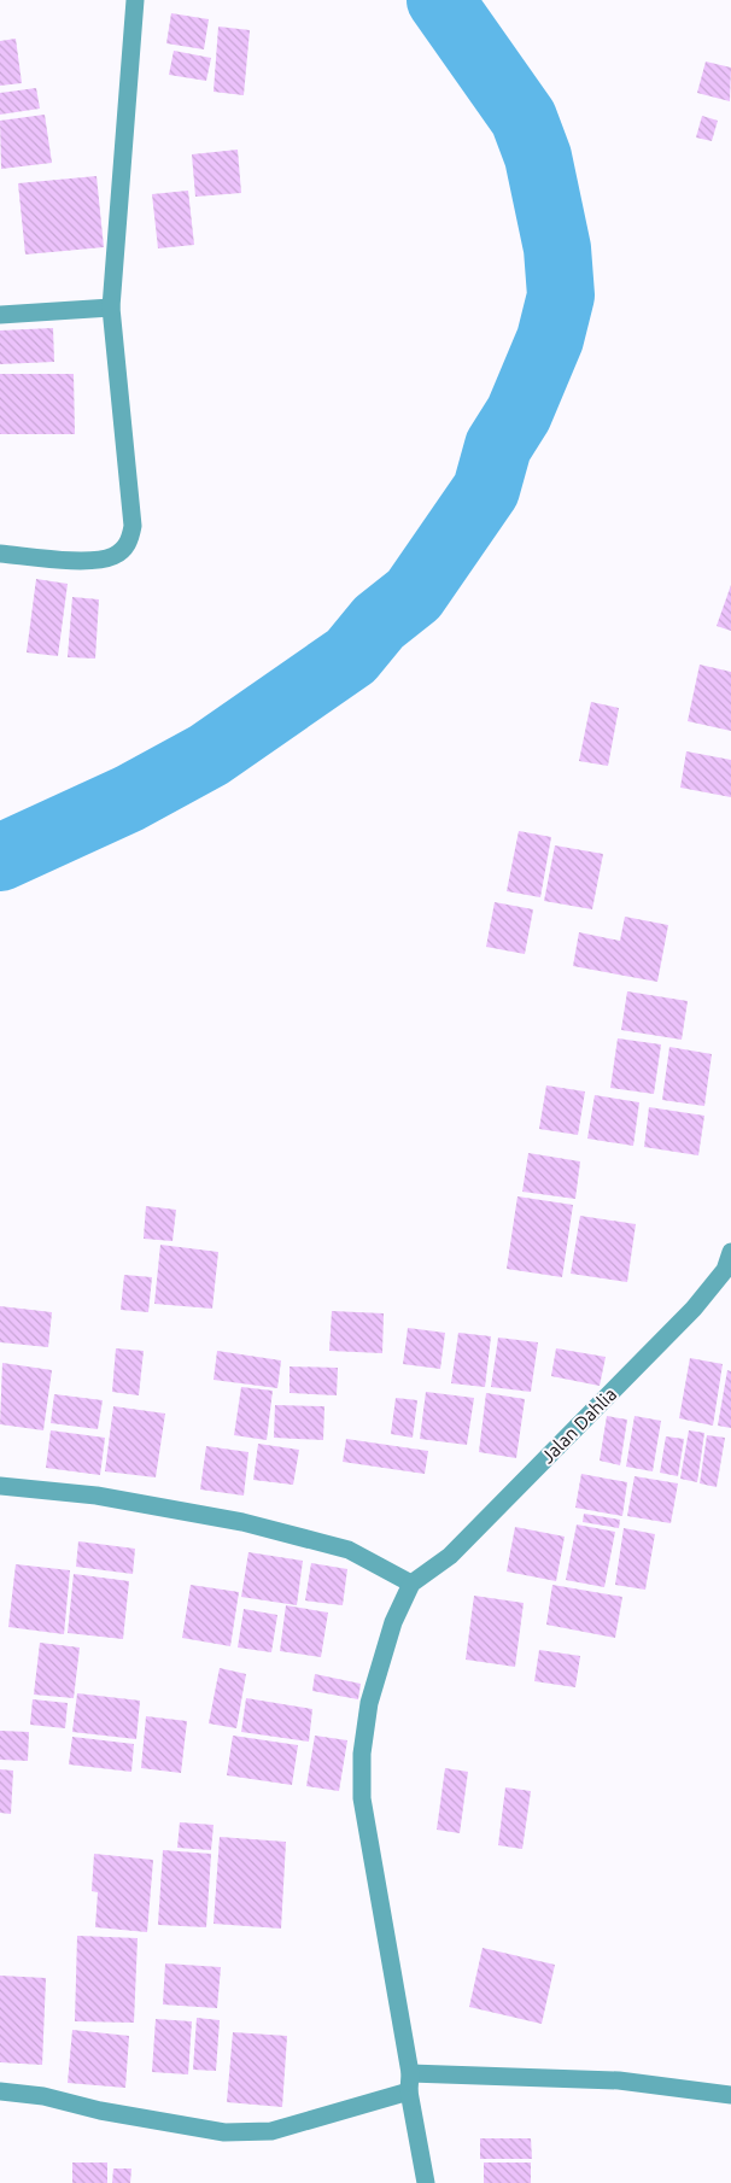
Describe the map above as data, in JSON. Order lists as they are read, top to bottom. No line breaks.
{"streets":{"street":["Jalan Dahlia"]}}
